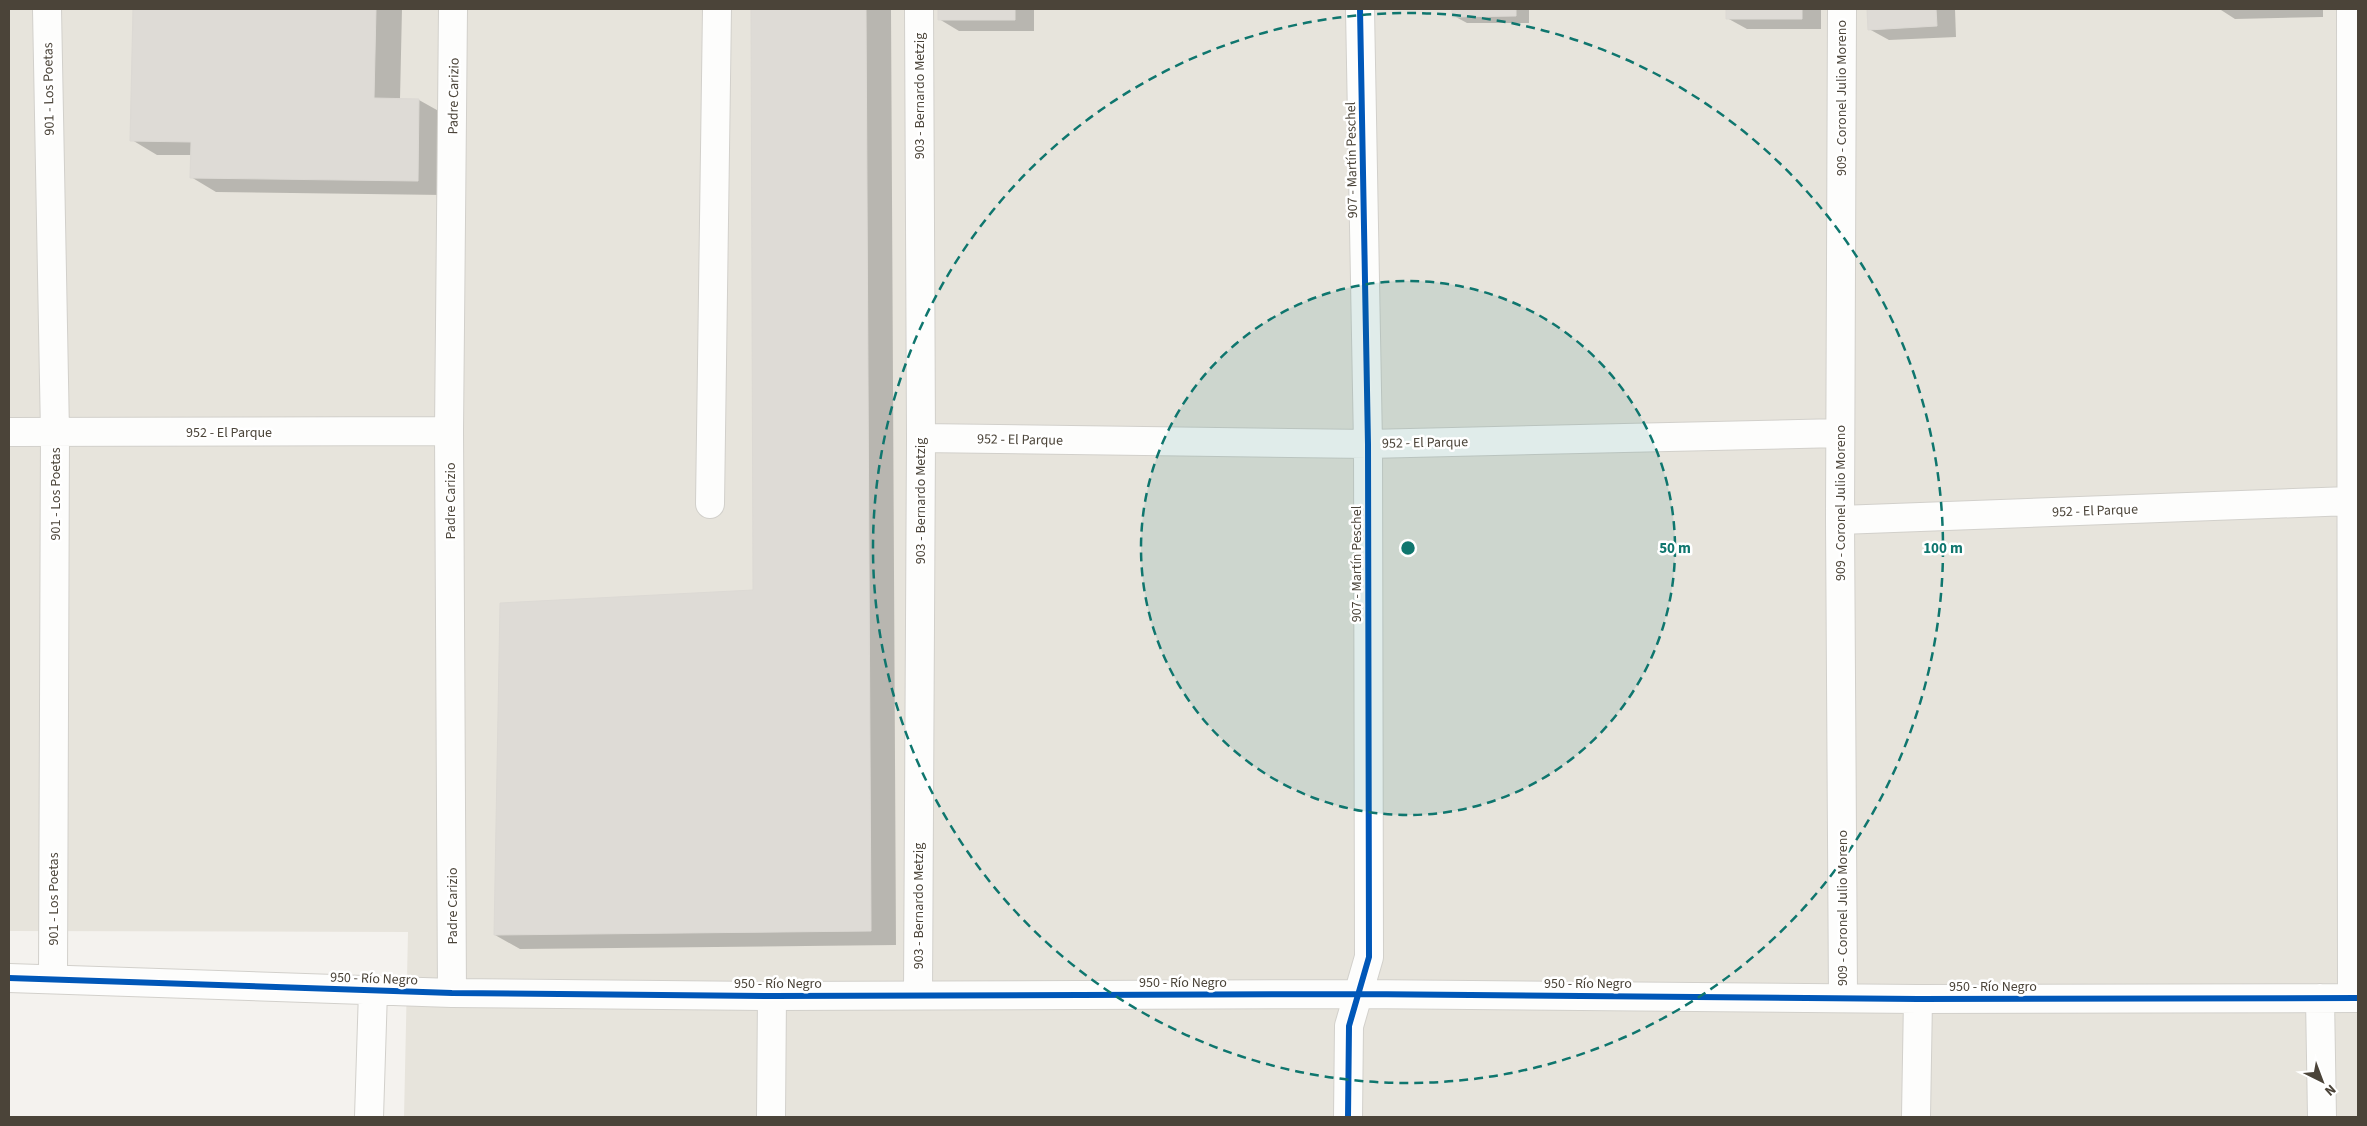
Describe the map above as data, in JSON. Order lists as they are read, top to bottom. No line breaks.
{"streets":{"street":["901 - Los Poetas","Padre Carizio","903 - Bernardo Metzig","909 - Coronel Julio Moreno","907 - Martín Peschel","952 - El Parque","950 - Río Negro"]},"crossings":[["901 - Los Poetas","952 - El Parque"],["901 - Los Poetas","950 - Río Negro"],["Padre Carizio","952 - El Parque"],["Padre Carizio","950 - Río Negro"],["903 - Bernardo Metzig","952 - El Parque"],["903 - Bernardo Metzig","950 - Río Negro"],["909 - Coronel Julio Moreno","952 - El Parque"],["909 - Coronel Julio Moreno","950 - Río Negro"],["907 - Martín Peschel","952 - El Parque"],["907 - Martín Peschel","950 - Río Negro"]],"north":"bottom right","rings":["50 m","100 m"]}
